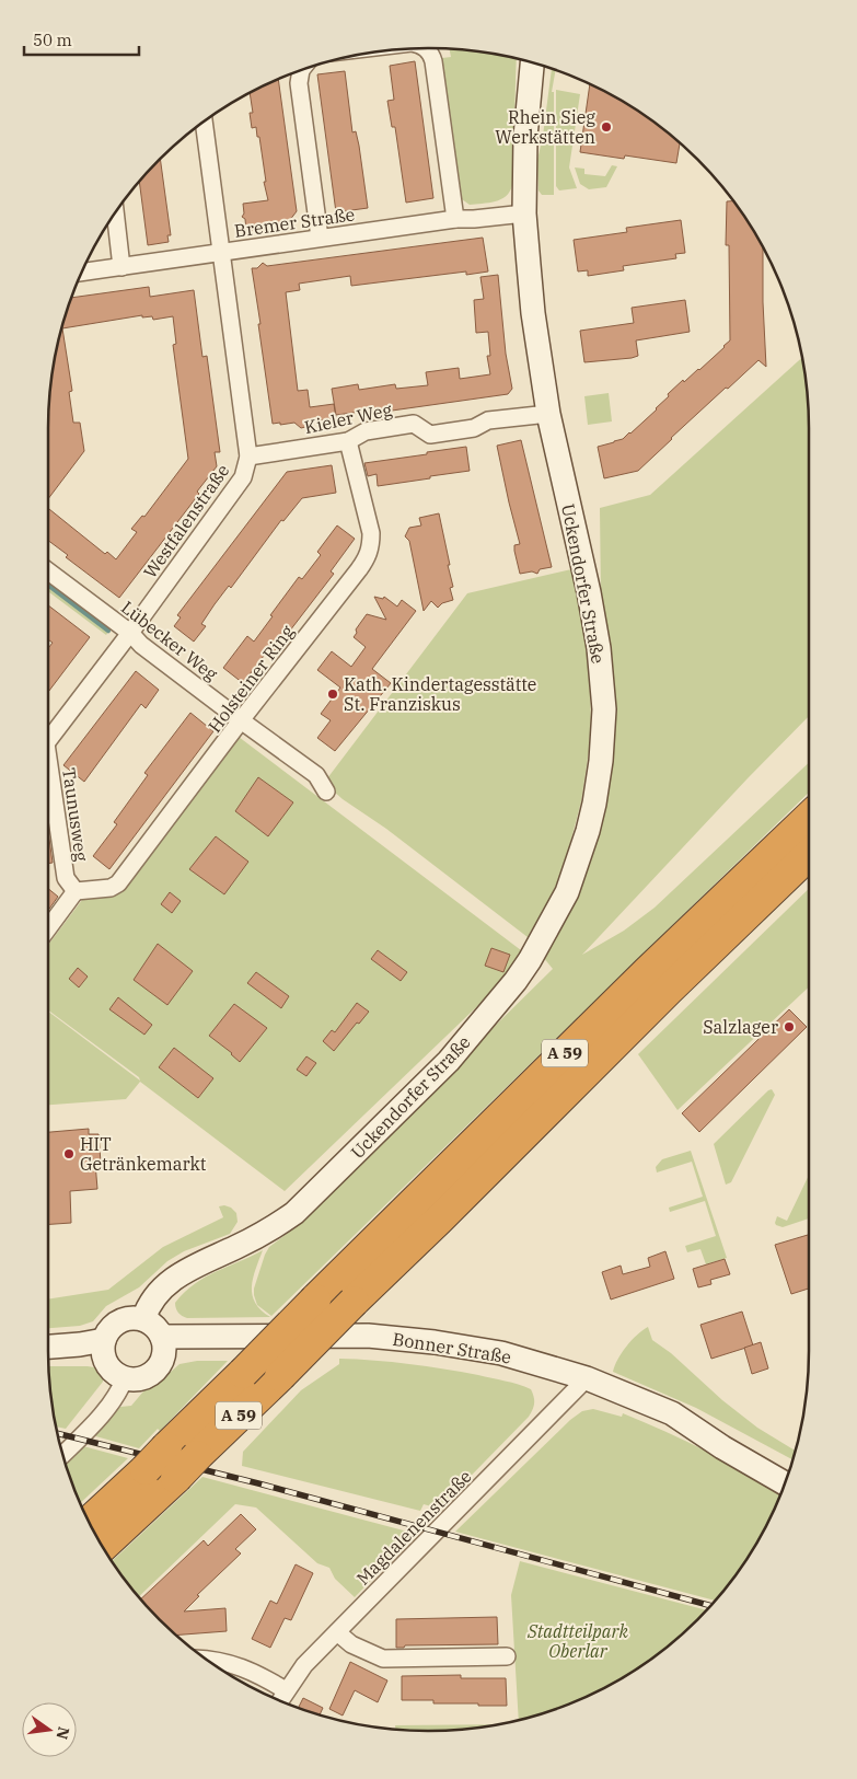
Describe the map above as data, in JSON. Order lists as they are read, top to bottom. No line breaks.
{"streets":{"highway":["A 59"],"street":["Bremer Straße","Kieler Weg","Westfalenstraße","Uckendorfer Straße","Lübecker Weg","Holsteiner Ring","Taunusweg","Bonner Straße","Magdalenenstraße"]},"crossings":[["Bremer Straße","Westfalenstraße"],["Bremer Straße","Uckendorfer Straße"],["Kieler Weg","Westfalenstraße"],["Kieler Weg","Uckendorfer Straße"],["Kieler Weg","Holsteiner Ring"],["Westfalenstraße","Lübecker Weg"],["Uckendorfer Straße","Bonner Straße"],["Lübecker Weg","Holsteiner Ring"],["Holsteiner Ring","Taunusweg"],["Bonner Straße","Magdalenenstraße"]],"parks":["Stadtteilpark Oberlar"],"places":["Rhein Sieg Werkstätten","Kath. Kindertagesstätte St. Franziskus","Salzlager","HIT Getränkemarkt"],"scale_bar":"50 m","north":"right"}
